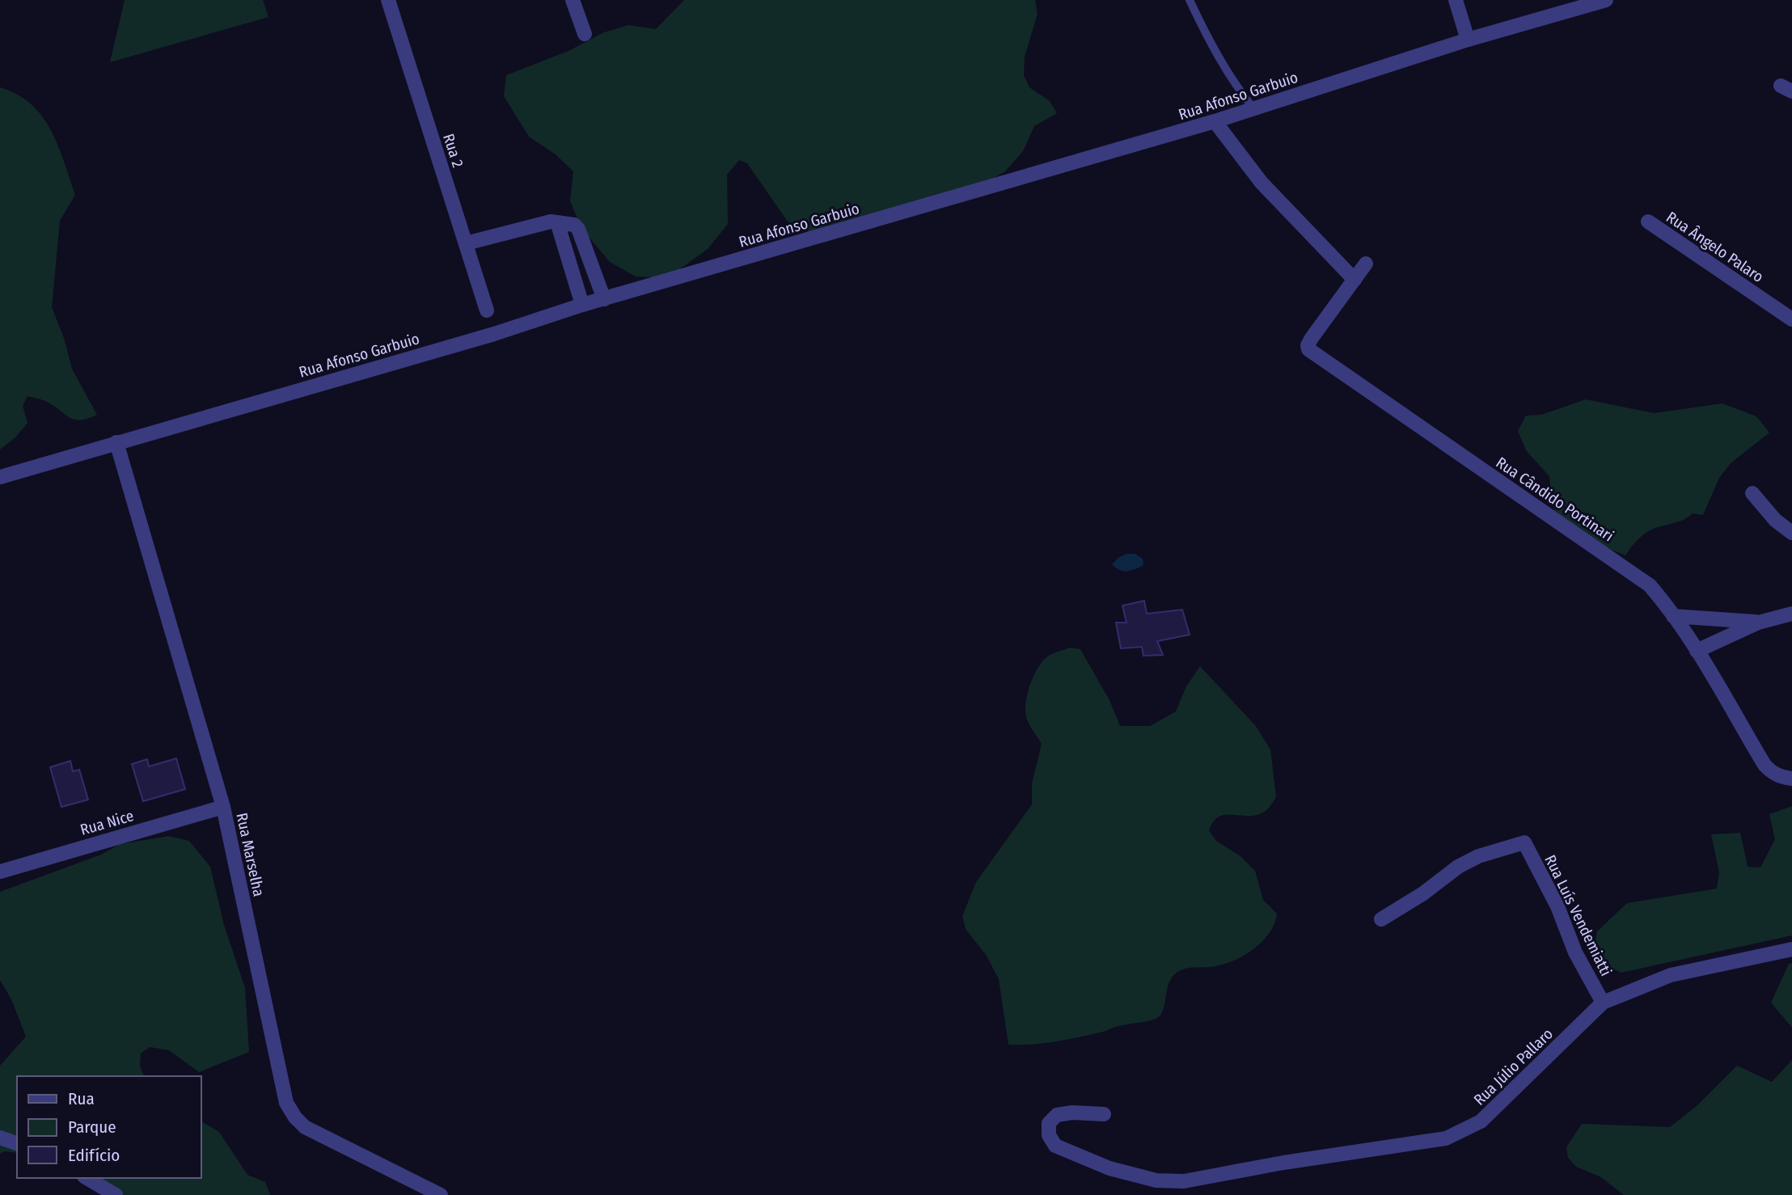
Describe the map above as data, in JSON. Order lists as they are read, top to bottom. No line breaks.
{"streets":{"street":["Rua Afonso Garbuio","Rua 2","Rua Ângelo Palaro","Rua Cândido Portinari","Rua Nice","Rua Marselha","Rua Luís Vendemiatti","Rua Júlio Pallaro"]},"crossings":[["Rua Afonso Garbuio","Rua Marselha"],["Rua Nice","Rua Marselha"],["Rua Luís Vendemiatti","Rua Júlio Pallaro"]],"legend":["Rua","Parque","Edifício"]}
